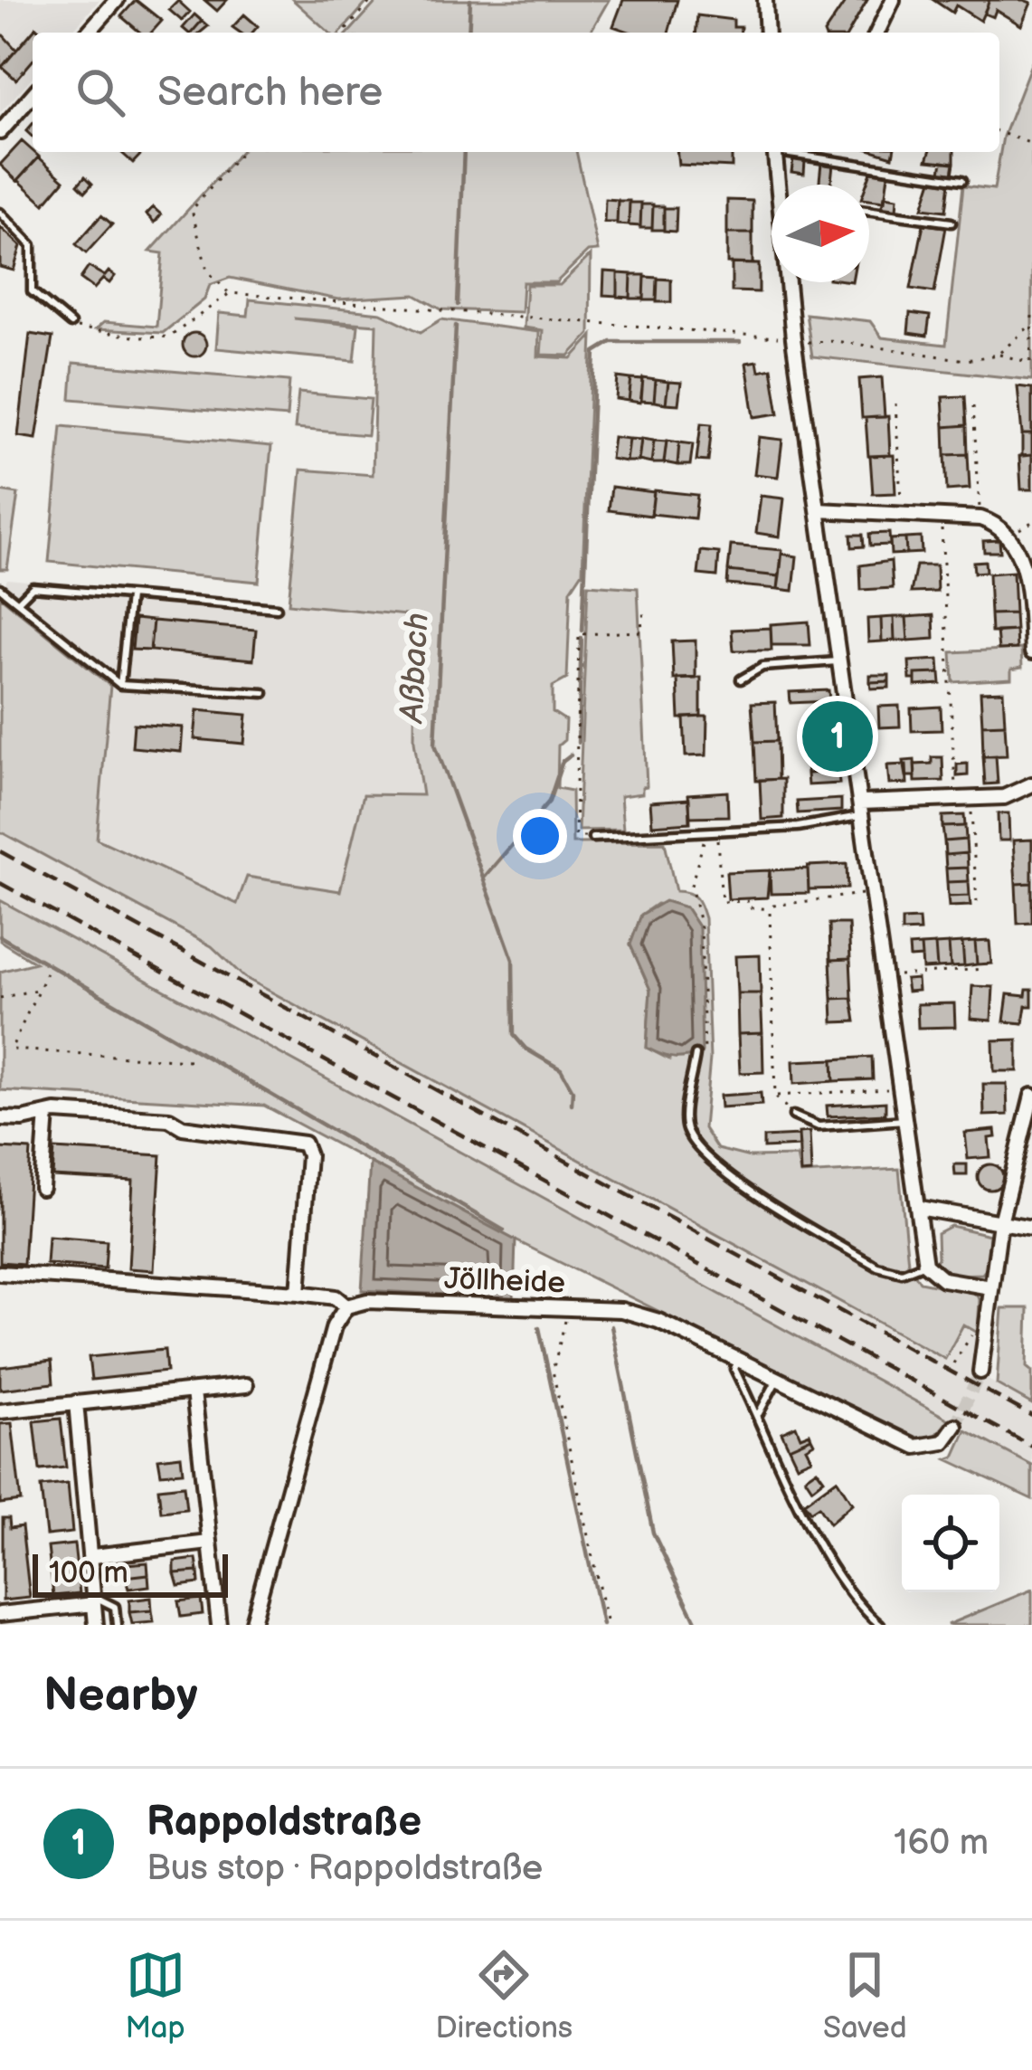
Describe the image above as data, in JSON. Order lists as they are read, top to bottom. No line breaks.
{"streets":{"street":["Jöllheide"]},"water":["Aßbach"],"scale_bar":"100 m","north":"right","page":{"search":"Search here","pins":"1","scale":"100 m","heading":"Nearby","list":[{"mark":"1","name":"Rappoldstraße","note":"Bus stop · Rappoldstraße","value":"160 m"}],"nav":["Map","Directions","Saved"]}}
